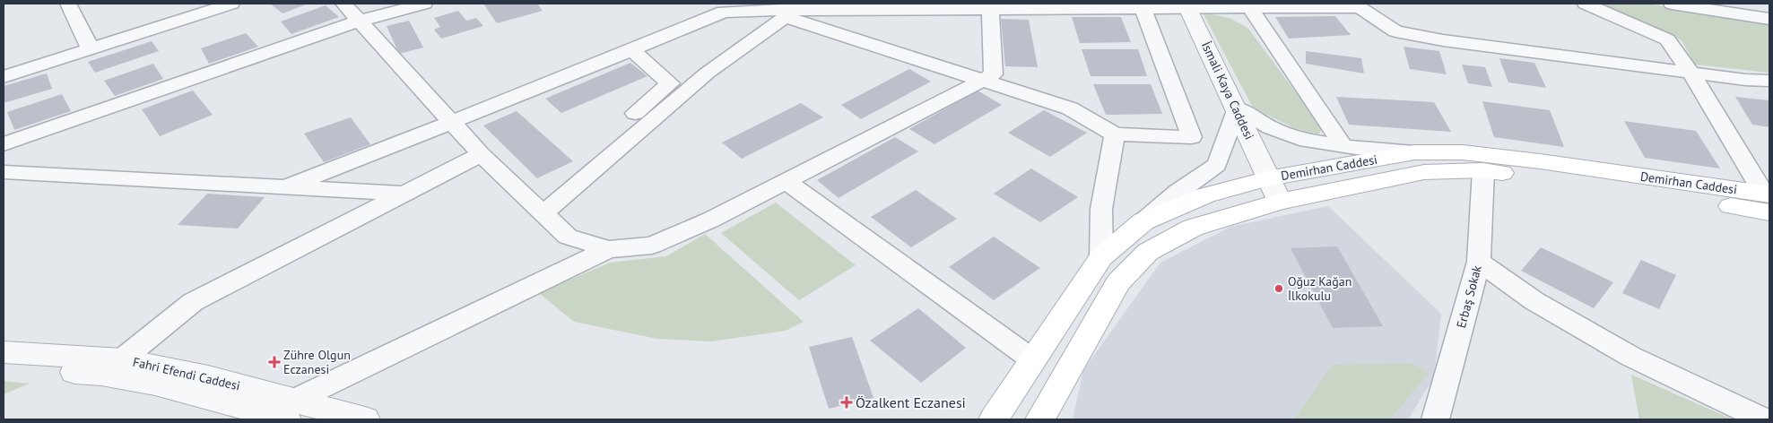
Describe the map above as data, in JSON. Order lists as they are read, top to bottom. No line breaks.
{"streets":{"main road":["Demirhan Caddesi"],"street":["İsmali Kaya Caddesi","Erbaş Sokak","Fahri Efendi Caddesi"]},"crossings":[["İsmali Kaya Caddesi","Demirhan Caddesi"],["Demirhan Caddesi","Erbaş Sokak"]],"places":{"other":["Oğuz Kağan İlkokulu"],"health":["Zühre Olgun Eczanesi","Özalkent Eczanesi"]}}
